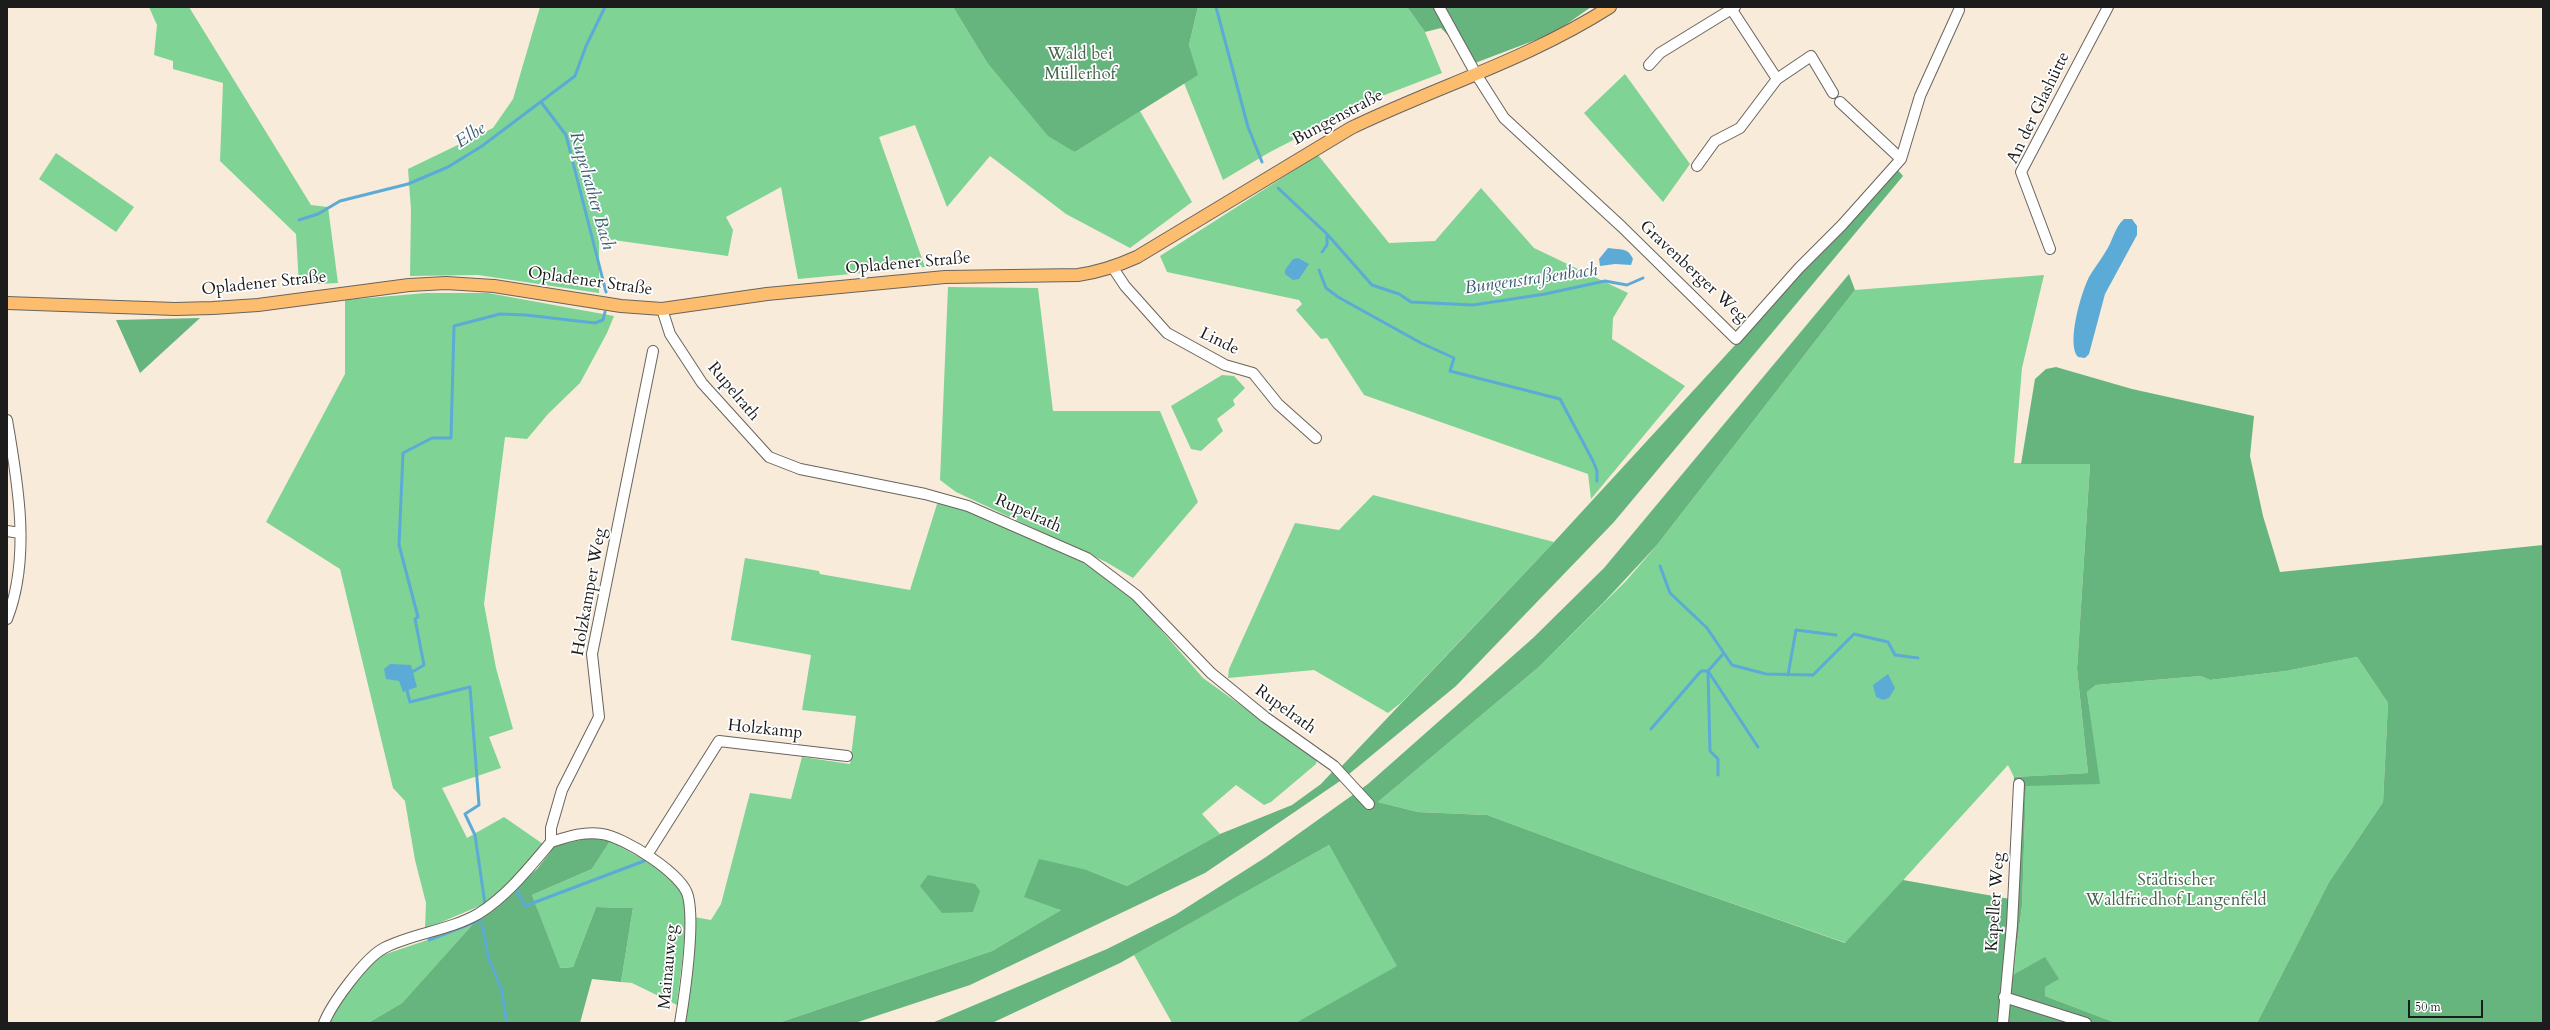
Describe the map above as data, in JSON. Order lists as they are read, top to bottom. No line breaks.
{"streets":{"main road":["Bungenstraße","Opladener Straße"],"street":["An der Glashütte","Gravenberger Weg","Linde","Rupelrath","Holzkamper Weg","Holzkamp","Kapeller Weg","Mainauweg"]},"crossings":[["Bungenstraße","Opladener Straße"],["Bungenstraße","Gravenberger Weg"],["Opladener Straße","Linde"],["Opladener Straße","Rupelrath"],["Holzkamp","Mainauweg"]],"water":["Elbe","Rupelrather Bach","Bungenstraßenbach"],"parks":["Wald bei Müllerhof","Städtischer Waldfriedhof Langenfeld"],"scale_bar":"50 m"}
